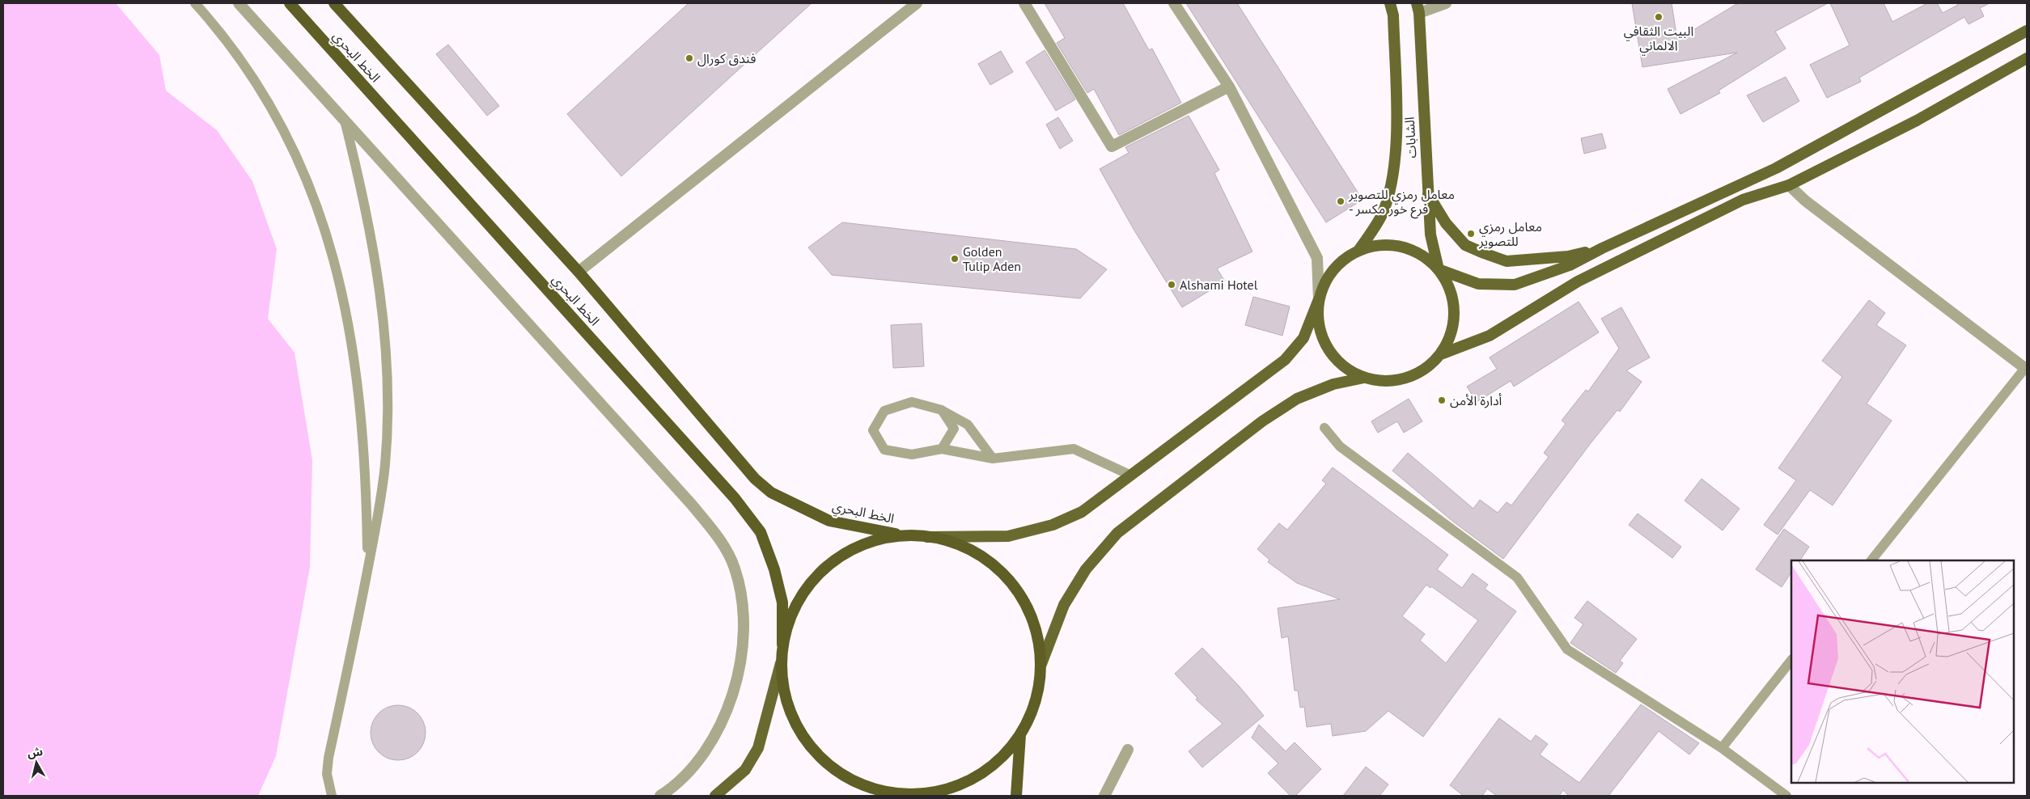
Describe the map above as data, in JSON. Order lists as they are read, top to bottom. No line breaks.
{"streets":{"highway":["الخط البحري"],"main road":["الشابات"]},"places":["البيت الثقافي الالماني","فندق كورال","معامل رمزي للتصوير - فرع خور مكسر","معامل رمزي للتصوير","Golden Tulip Aden","Alshami Hotel","أدارة الأمن"],"north":"top"}
